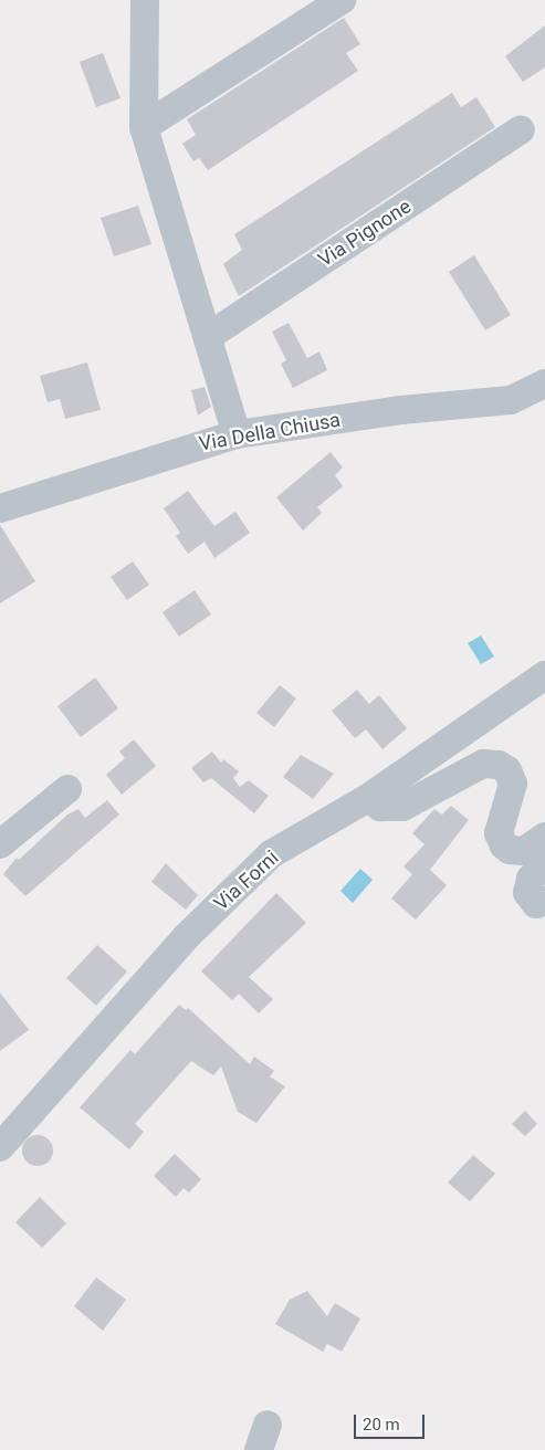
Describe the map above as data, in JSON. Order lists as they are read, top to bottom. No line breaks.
{"streets":{"street":["Via Pignone","Via Della Chiusa","Via Forni"]},"scale_bar":"20 m"}
